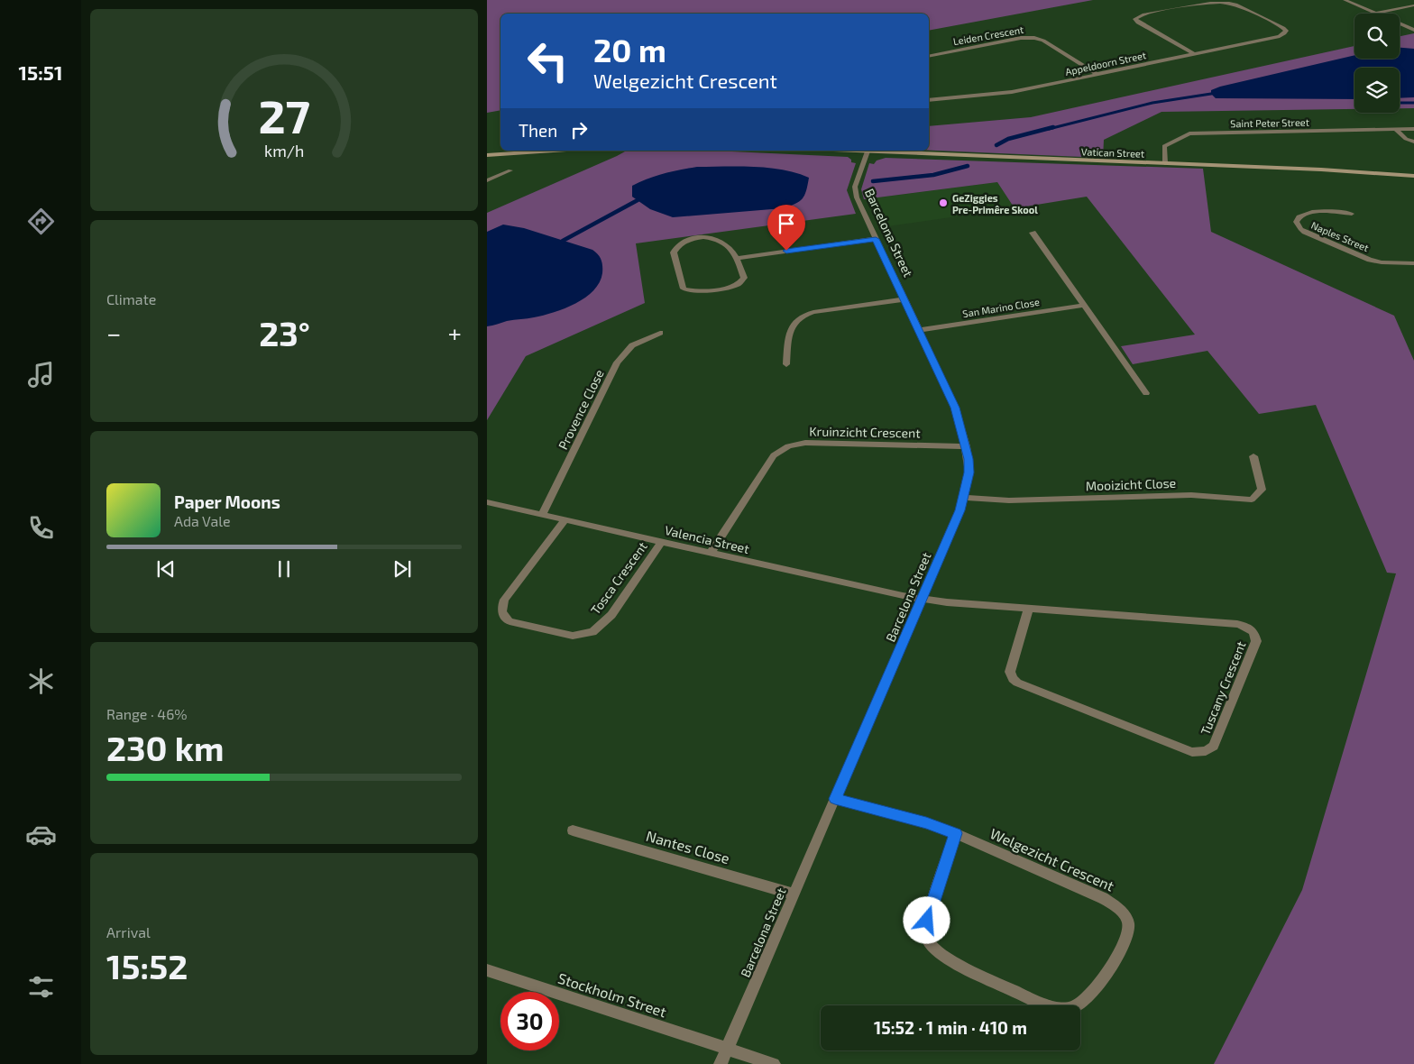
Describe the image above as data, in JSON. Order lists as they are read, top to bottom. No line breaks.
{"streets":{"street":["Leiden Crescent","Appeldoorn Street","Saint Peter Street","Vatican Street","Barcelona Street","Naples Street","San Marino Close","Provence Close","Kruinzicht Crescent","Mooizicht Close","Valencia Street","Tosca Crescent","Tuscany Crescent","Nantes Close","Welgezicht Crescent","Stockholm Street"]},"crossings":[["Leiden Crescent","Appeldoorn Street"],["Saint Peter Street","Vatican Street"],["Vatican Street","Barcelona Street"],["Barcelona Street","San Marino Close"],["Barcelona Street","Kruinzicht Crescent"],["Barcelona Street","Mooizicht Close"],["Barcelona Street","Valencia Street"],["Barcelona Street","Tuscany Crescent"],["Barcelona Street","Nantes Close"],["Barcelona Street","Welgezicht Crescent"],["Barcelona Street","Stockholm Street"],["Provence Close","Valencia Street"],["Kruinzicht Crescent","Valencia Street"],["Valencia Street","Tosca Crescent"],["Valencia Street","Tuscany Crescent"]],"places":["GeZiggies Pre-Primêre Skool"],"page":{"tabs":"15:51","turn":["20 m","Welgezicht Crescent"],"then":"Then","tile":["Climate",["Range · 46%","230 km"],["Arrival","15:52"]],"heat":["−","23°","+"],"song":["Paper Moons","Ada Vale"],"limit":"30","trip":"15:52 · 1 min · 410 m","gauge":["27","km/h"]}}
